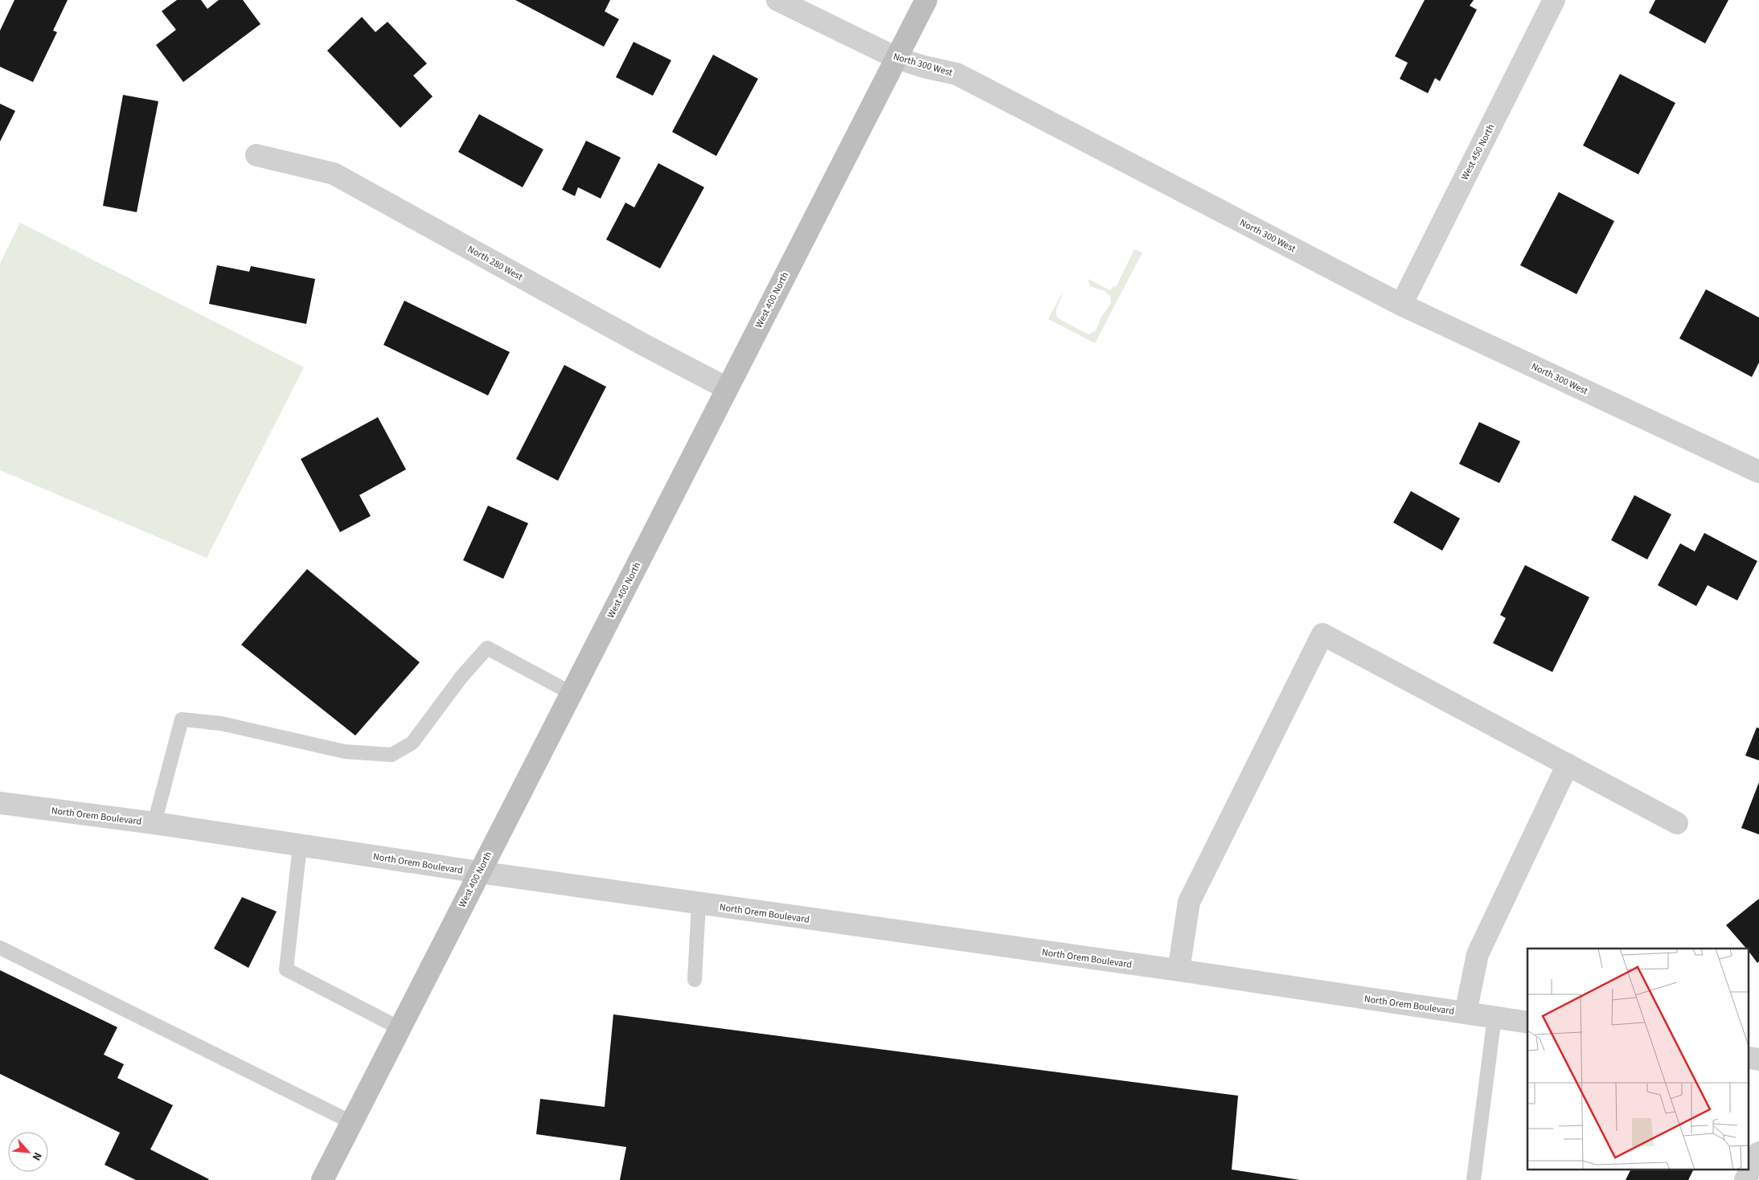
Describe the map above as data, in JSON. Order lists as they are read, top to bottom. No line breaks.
{"streets":{"main road":["West 400 North"],"street":["North 300 West","West 450 North","North 280 West","North Orem Boulevard"]},"crossings":[["North 300 West","West 450 North"],["North 300 West","West 400 North"],["North 280 West","West 400 North"],["West 400 North","North Orem Boulevard"]],"north":"bottom right"}
